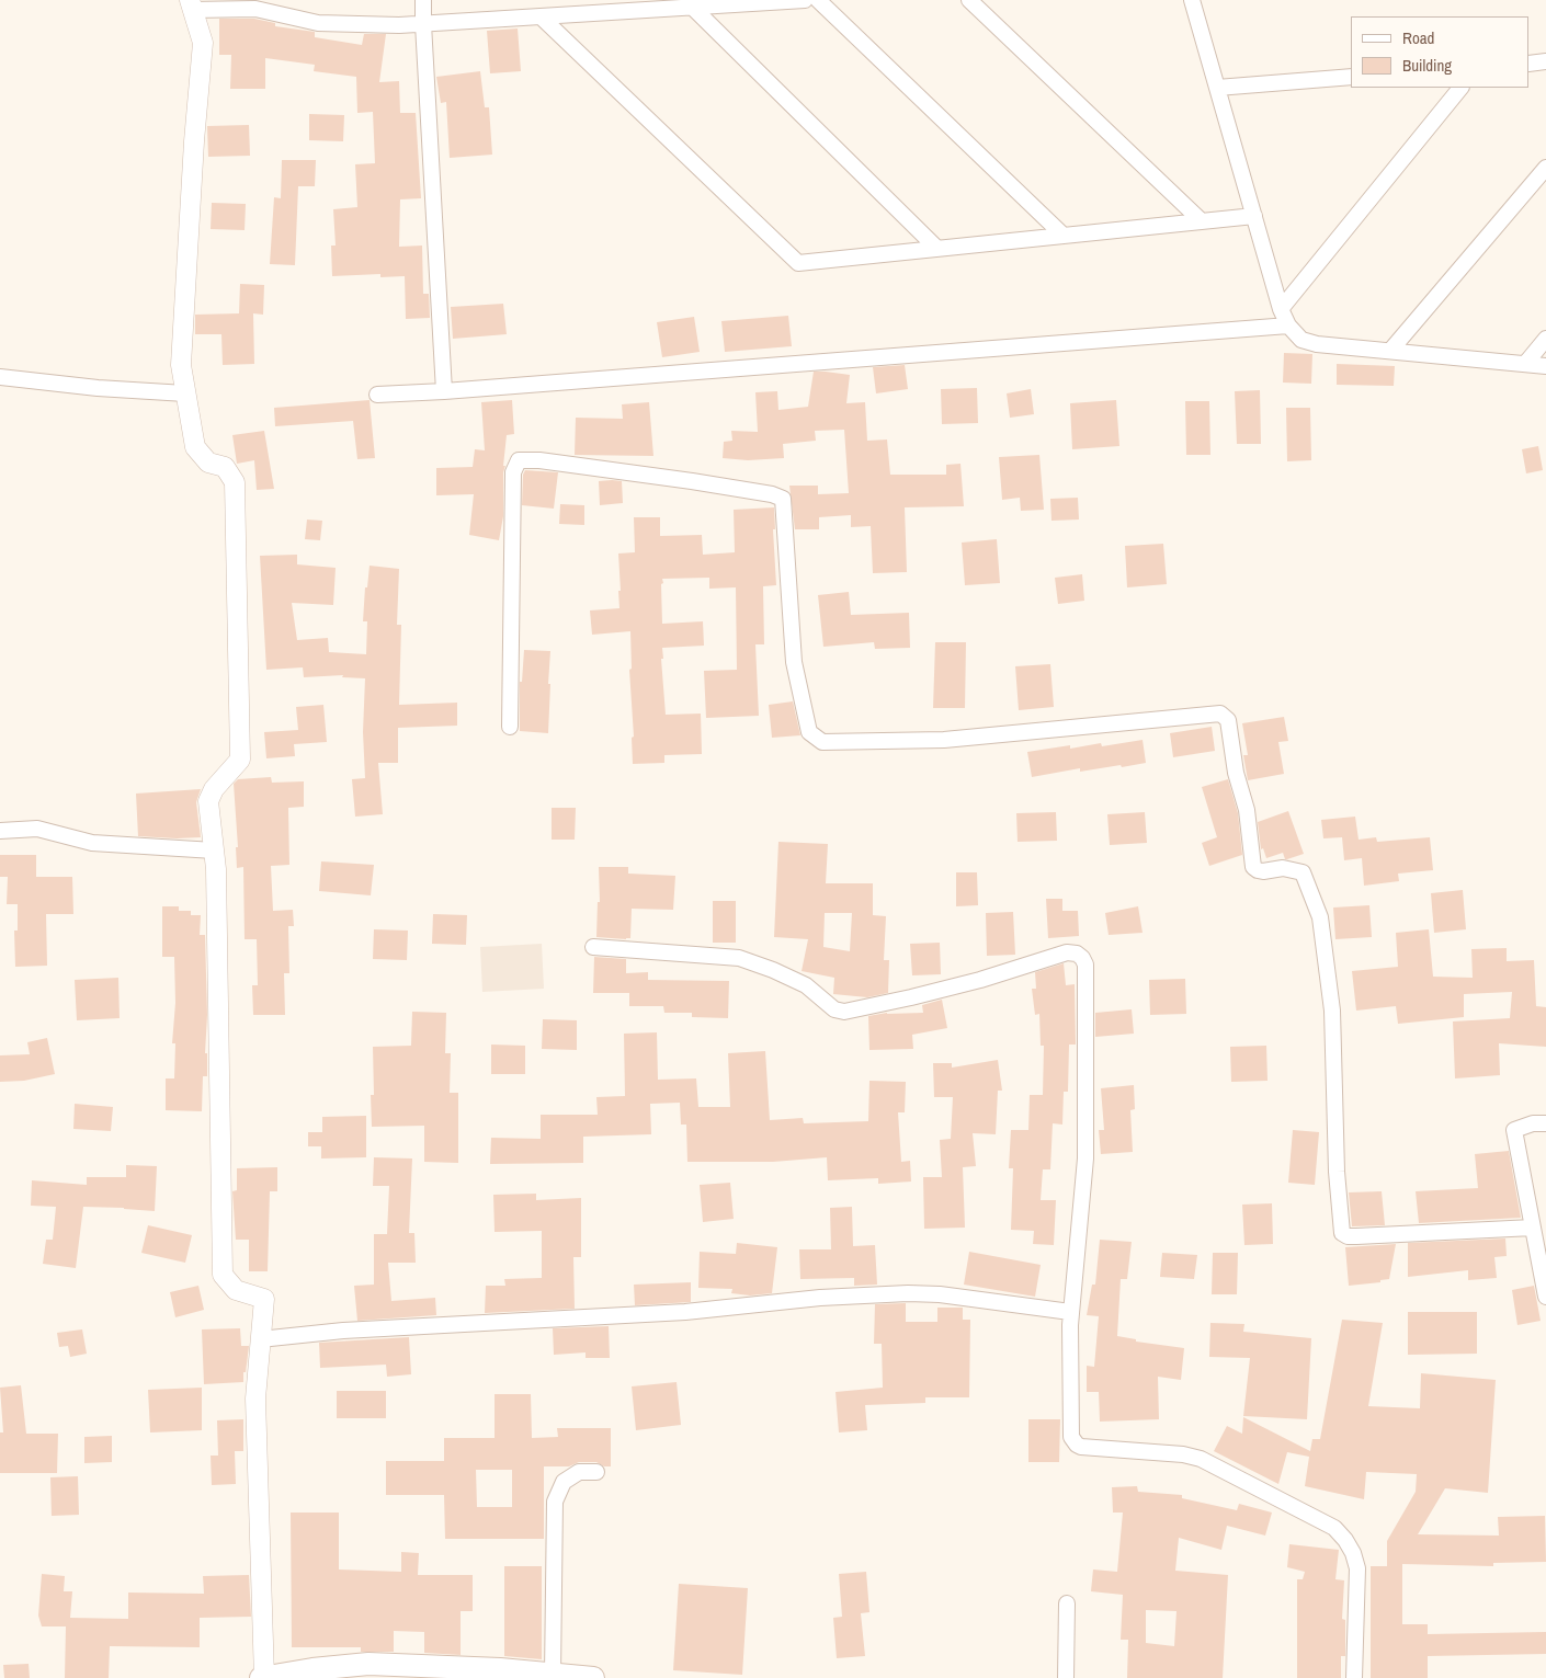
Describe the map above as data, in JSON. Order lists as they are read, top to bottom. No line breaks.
{"legend":["Road","Building"]}
